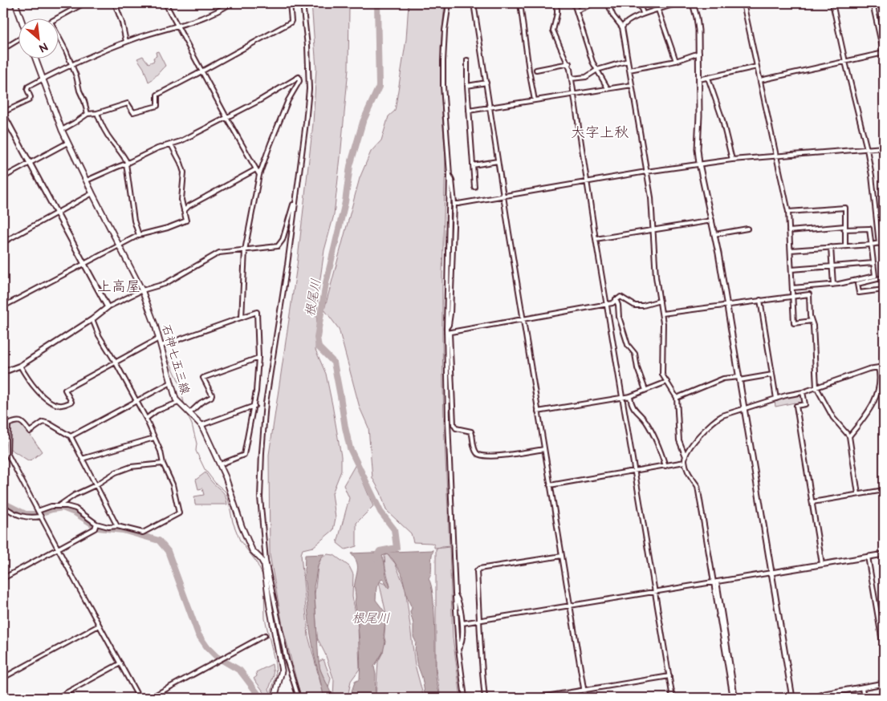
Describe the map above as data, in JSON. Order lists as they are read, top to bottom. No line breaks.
{"streets":{"main road":["石神七五三線"]},"districts":["大字上秋","上高屋"],"water":["根尾川"],"north":"bottom right"}
